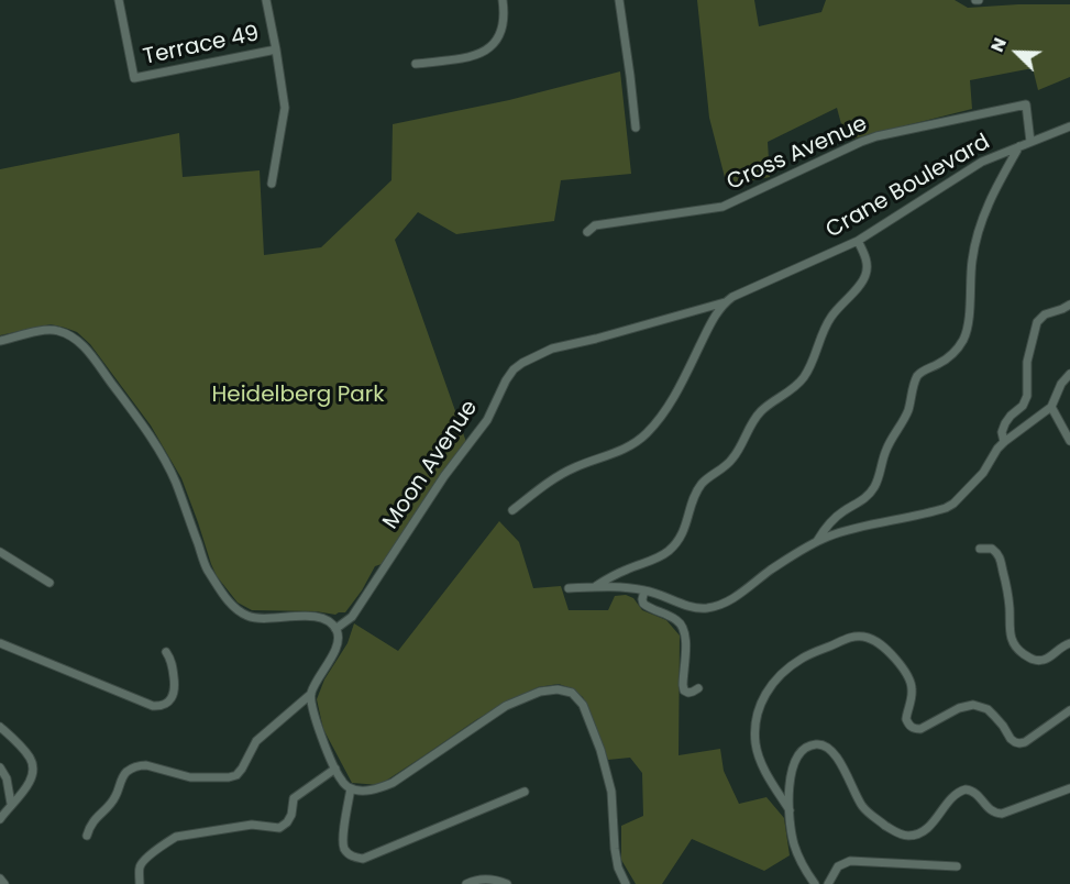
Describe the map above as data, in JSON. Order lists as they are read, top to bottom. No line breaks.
{"streets":{"street":["Terrace 49","Cross Avenue","Crane Boulevard","Moon Avenue"]},"crossings":[["Cross Avenue","Crane Boulevard"],["Crane Boulevard","Moon Avenue"]],"parks":["Heidelberg Park"],"north":"top left"}
